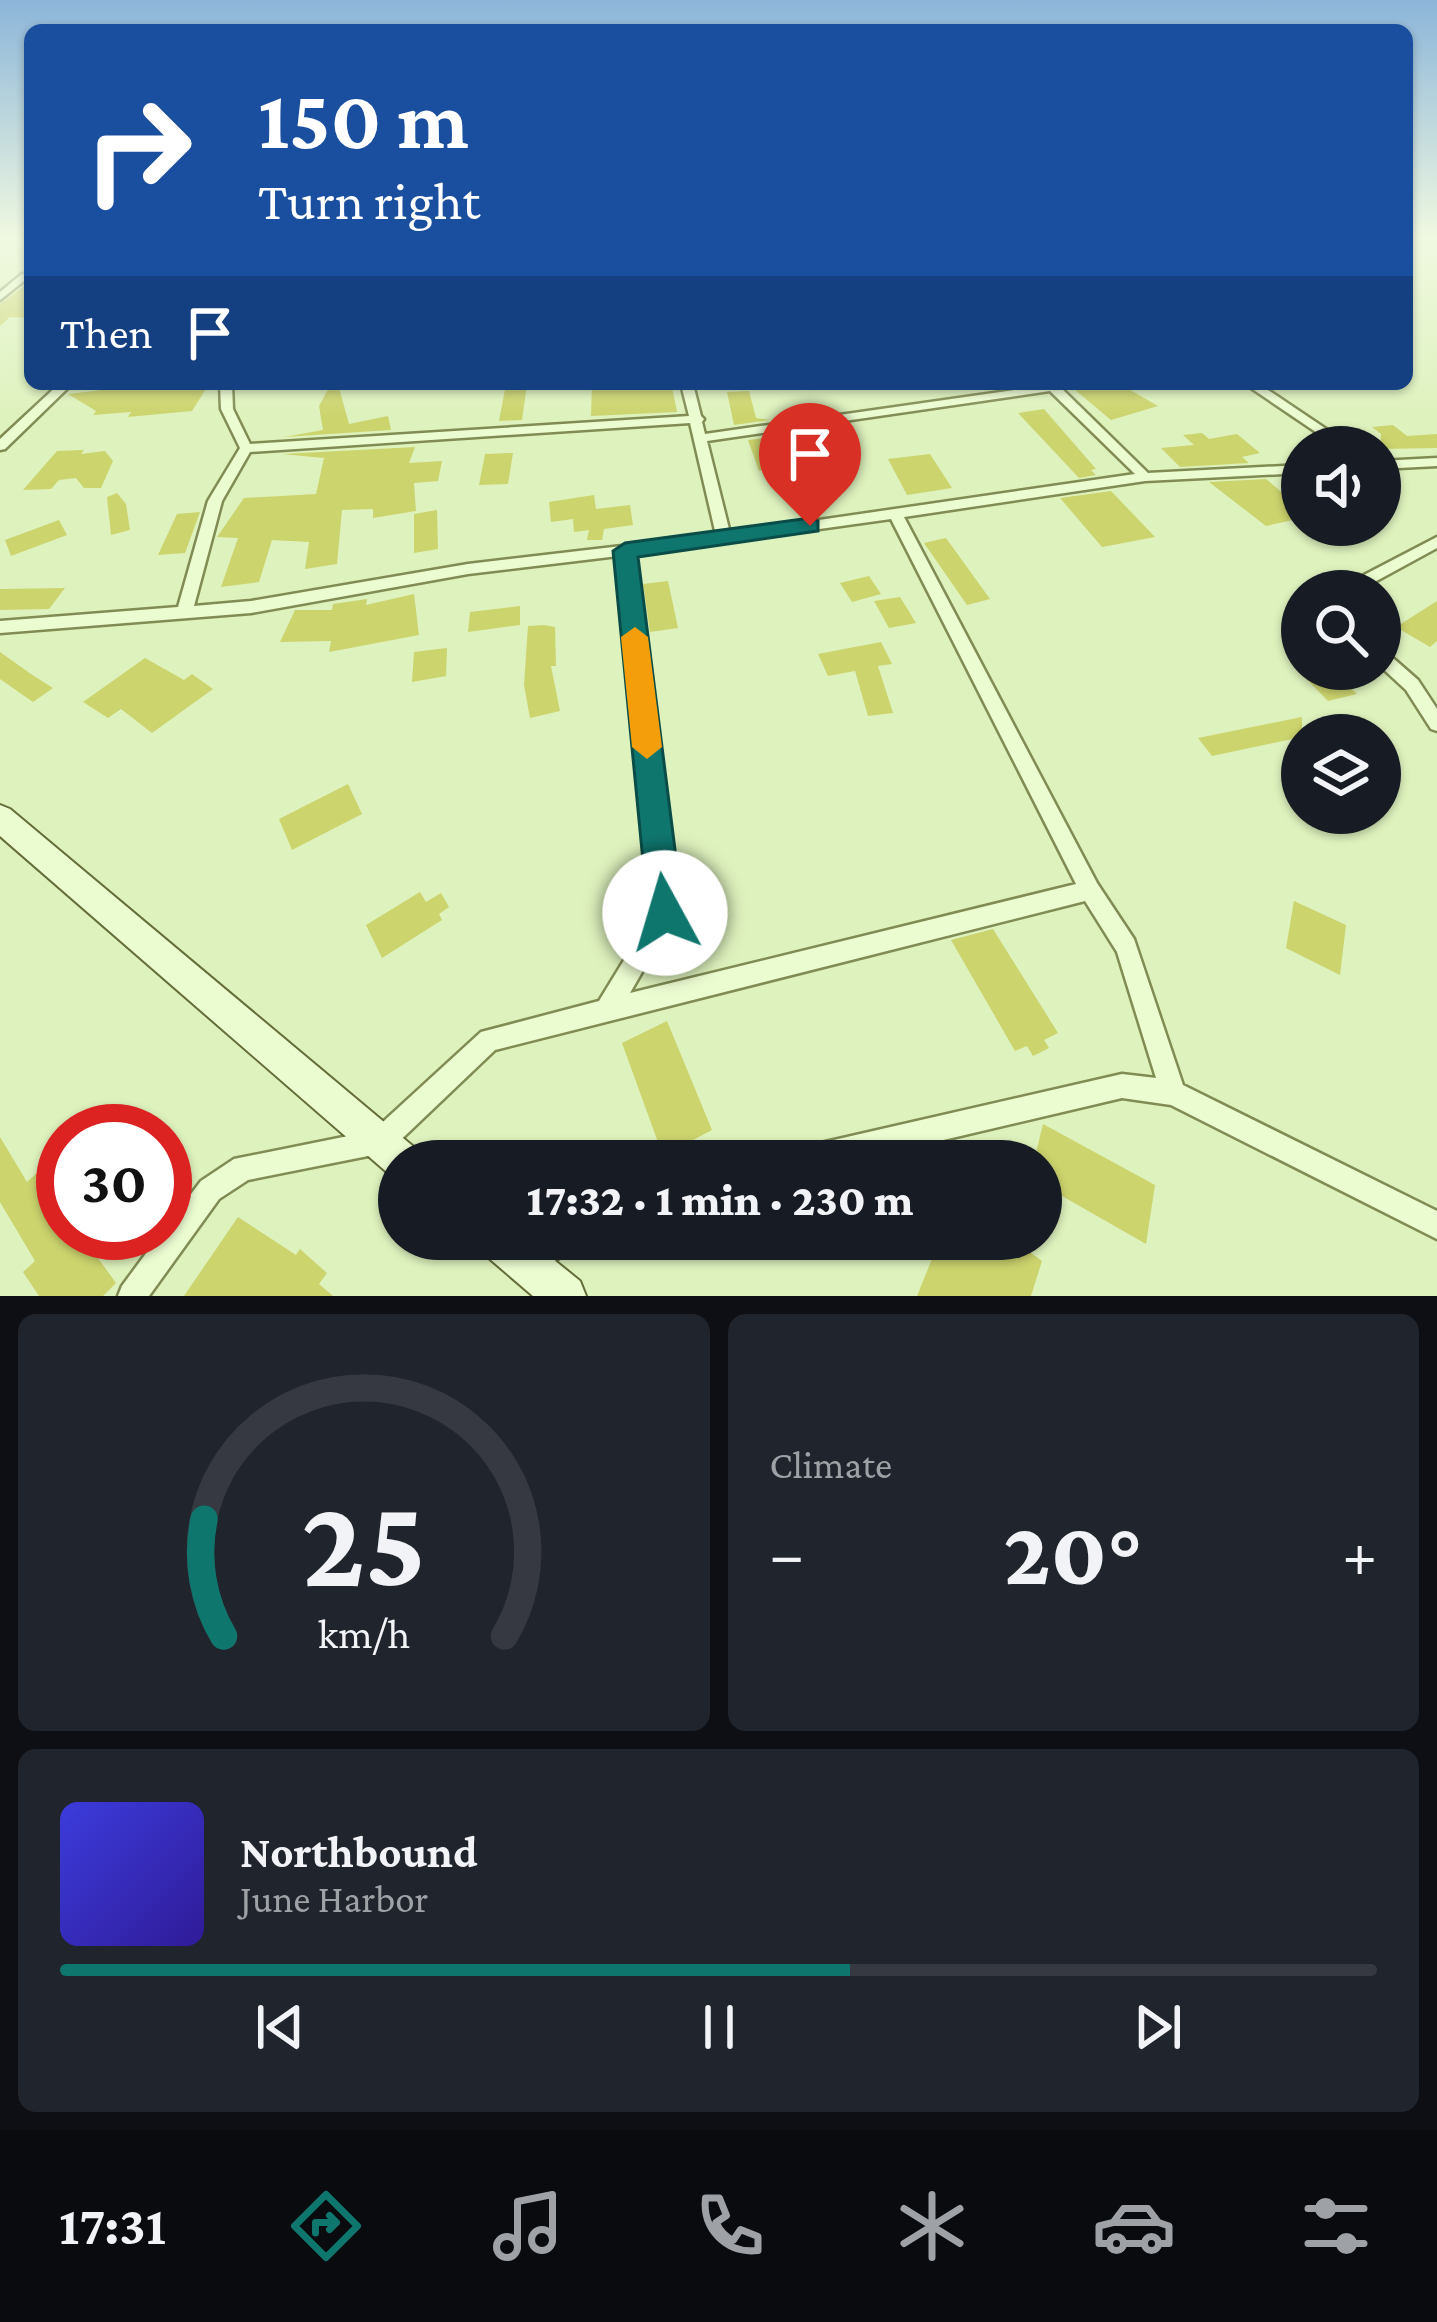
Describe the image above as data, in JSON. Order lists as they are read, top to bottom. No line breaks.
{"page":{"turn":["150 m","Turn right"],"then":"Then","limit":"30","trip":"17:32 · 1 min · 230 m","tile":"Climate","heat":["−","20°","+"],"song":["Northbound","June Harbor"],"tabs":"17:31","gauge":["25","km/h"]}}
